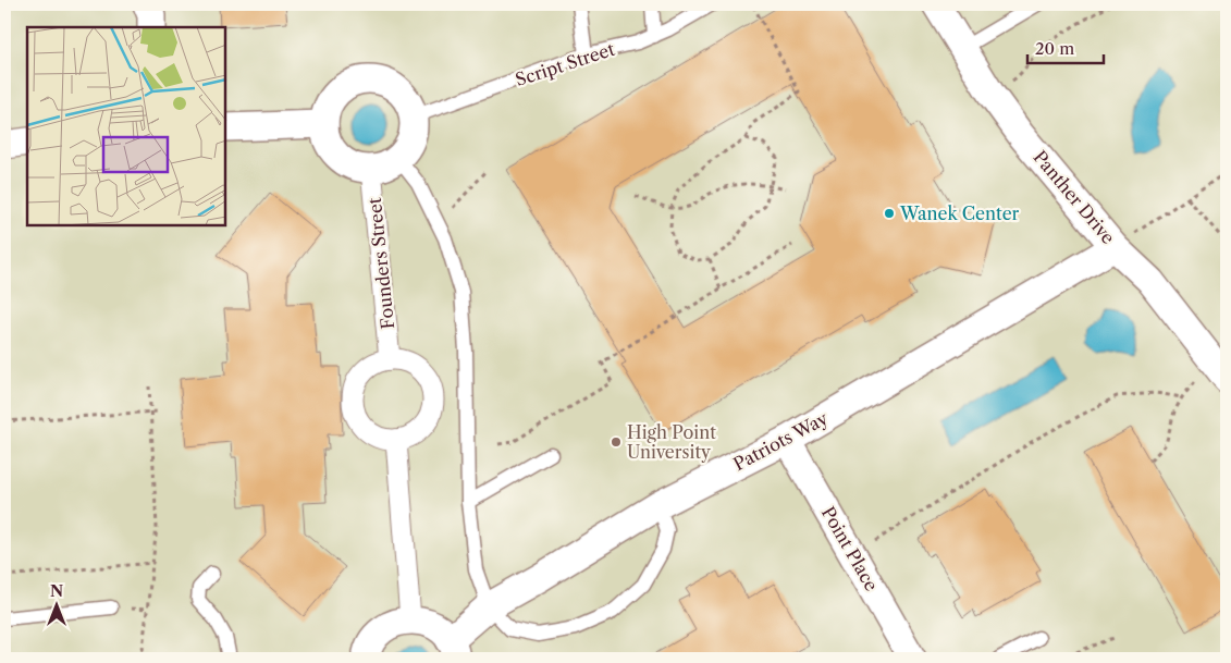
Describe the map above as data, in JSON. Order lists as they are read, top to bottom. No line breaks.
{"streets":{"street":["Panther Drive","Founders Street","Patriots Way","Point Place"],"lane":["Script Street"]},"crossings":[["Script Street","Founders Street"],["Panther Drive","Patriots Way"],["Patriots Way","Point Place"]],"places":["Wanek Center","High Point University"],"scale_bar":"20 m","north":"top"}
